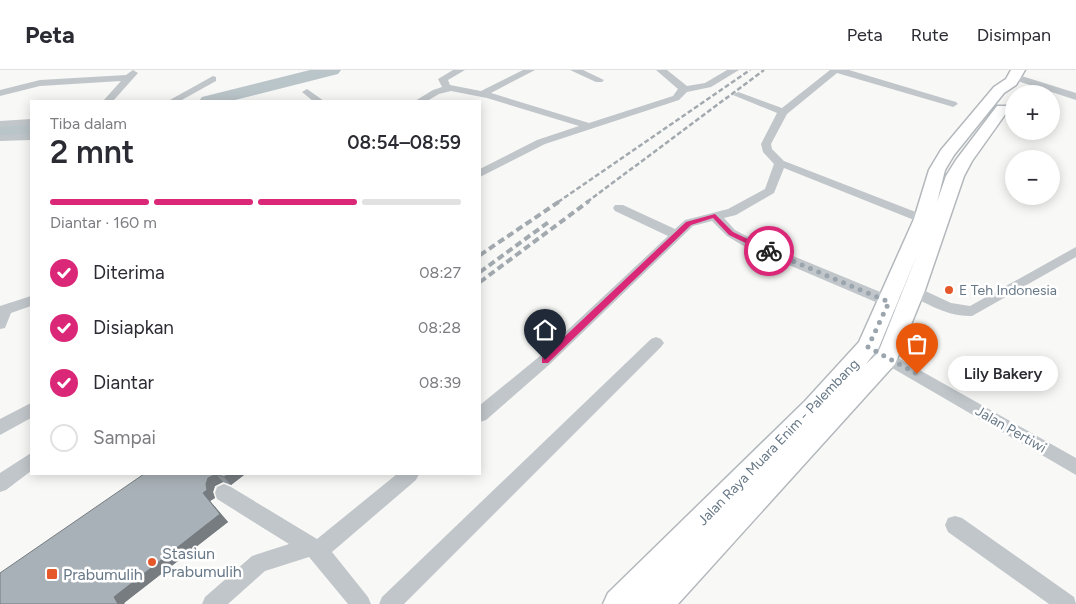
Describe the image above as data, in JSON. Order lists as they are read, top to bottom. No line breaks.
{"streets":{"main road":["Jalan Raya Muara Enim - Palembang"],"street":["Jalan Pertiwi"]},"crossings":[["Jalan Pertiwi","Jalan Raya Muara Enim - Palembang"]],"places":{"other":["E Teh Indonesia","Lily Bakery","Stasiun Prabumulih"],"transit":["Prabumulih"]},"page":{"header":"Peta","nav":["Peta","Rute","Disimpan"],"map_buttons":["+","−"],"heading":["2 mnt","Tiba dalam","08:54–08:59"],"bar":"Diantar · 160 m","list":[["Diterima","08:27"],["Disiapkan","08:28"],["Diantar","08:39"],"Sampai"],"bubble":"Lily Bakery"}}
